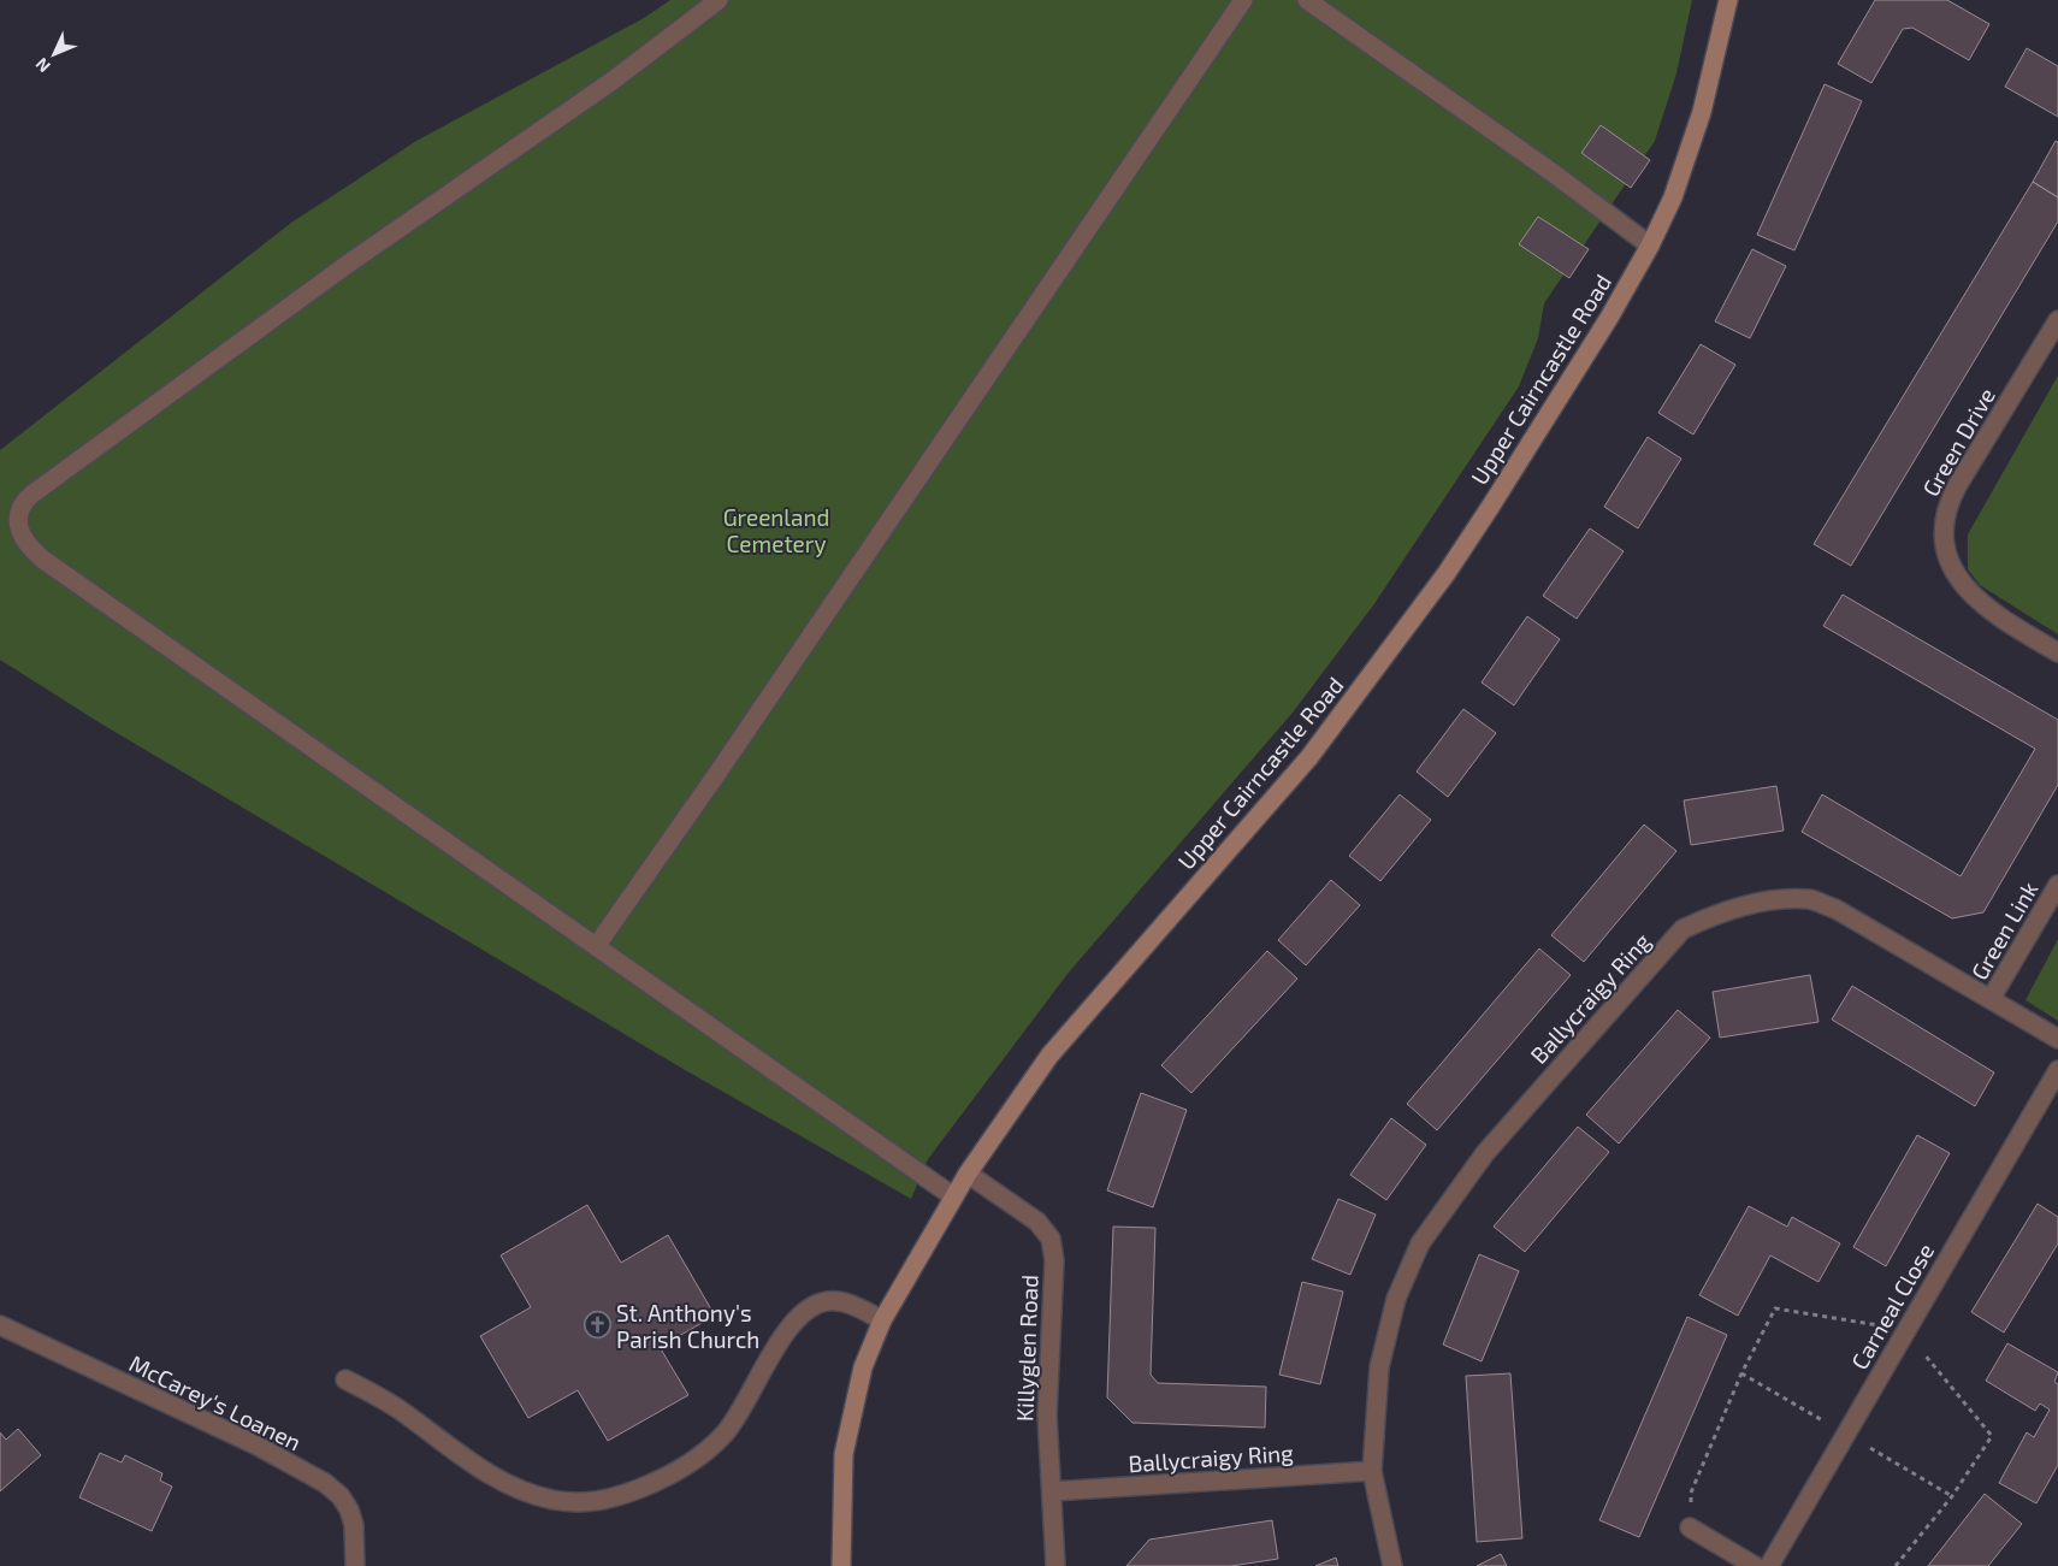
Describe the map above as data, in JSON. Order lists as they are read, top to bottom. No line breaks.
{"streets":{"street":["Upper Cairncastle Road","Green Drive","Green Link","Ballycraigy Ring","Carneal Close","Killyglen Road","McCarey's Loanen"]},"crossings":[["Upper Cairncastle Road","Killyglen Road"],["Green Link","Ballycraigy Ring"],["Ballycraigy Ring","Killyglen Road"]],"parks":["Greenland Cemetery"],"places":{"church":["St. Anthony's Parish Church"]},"north":"bottom left"}
